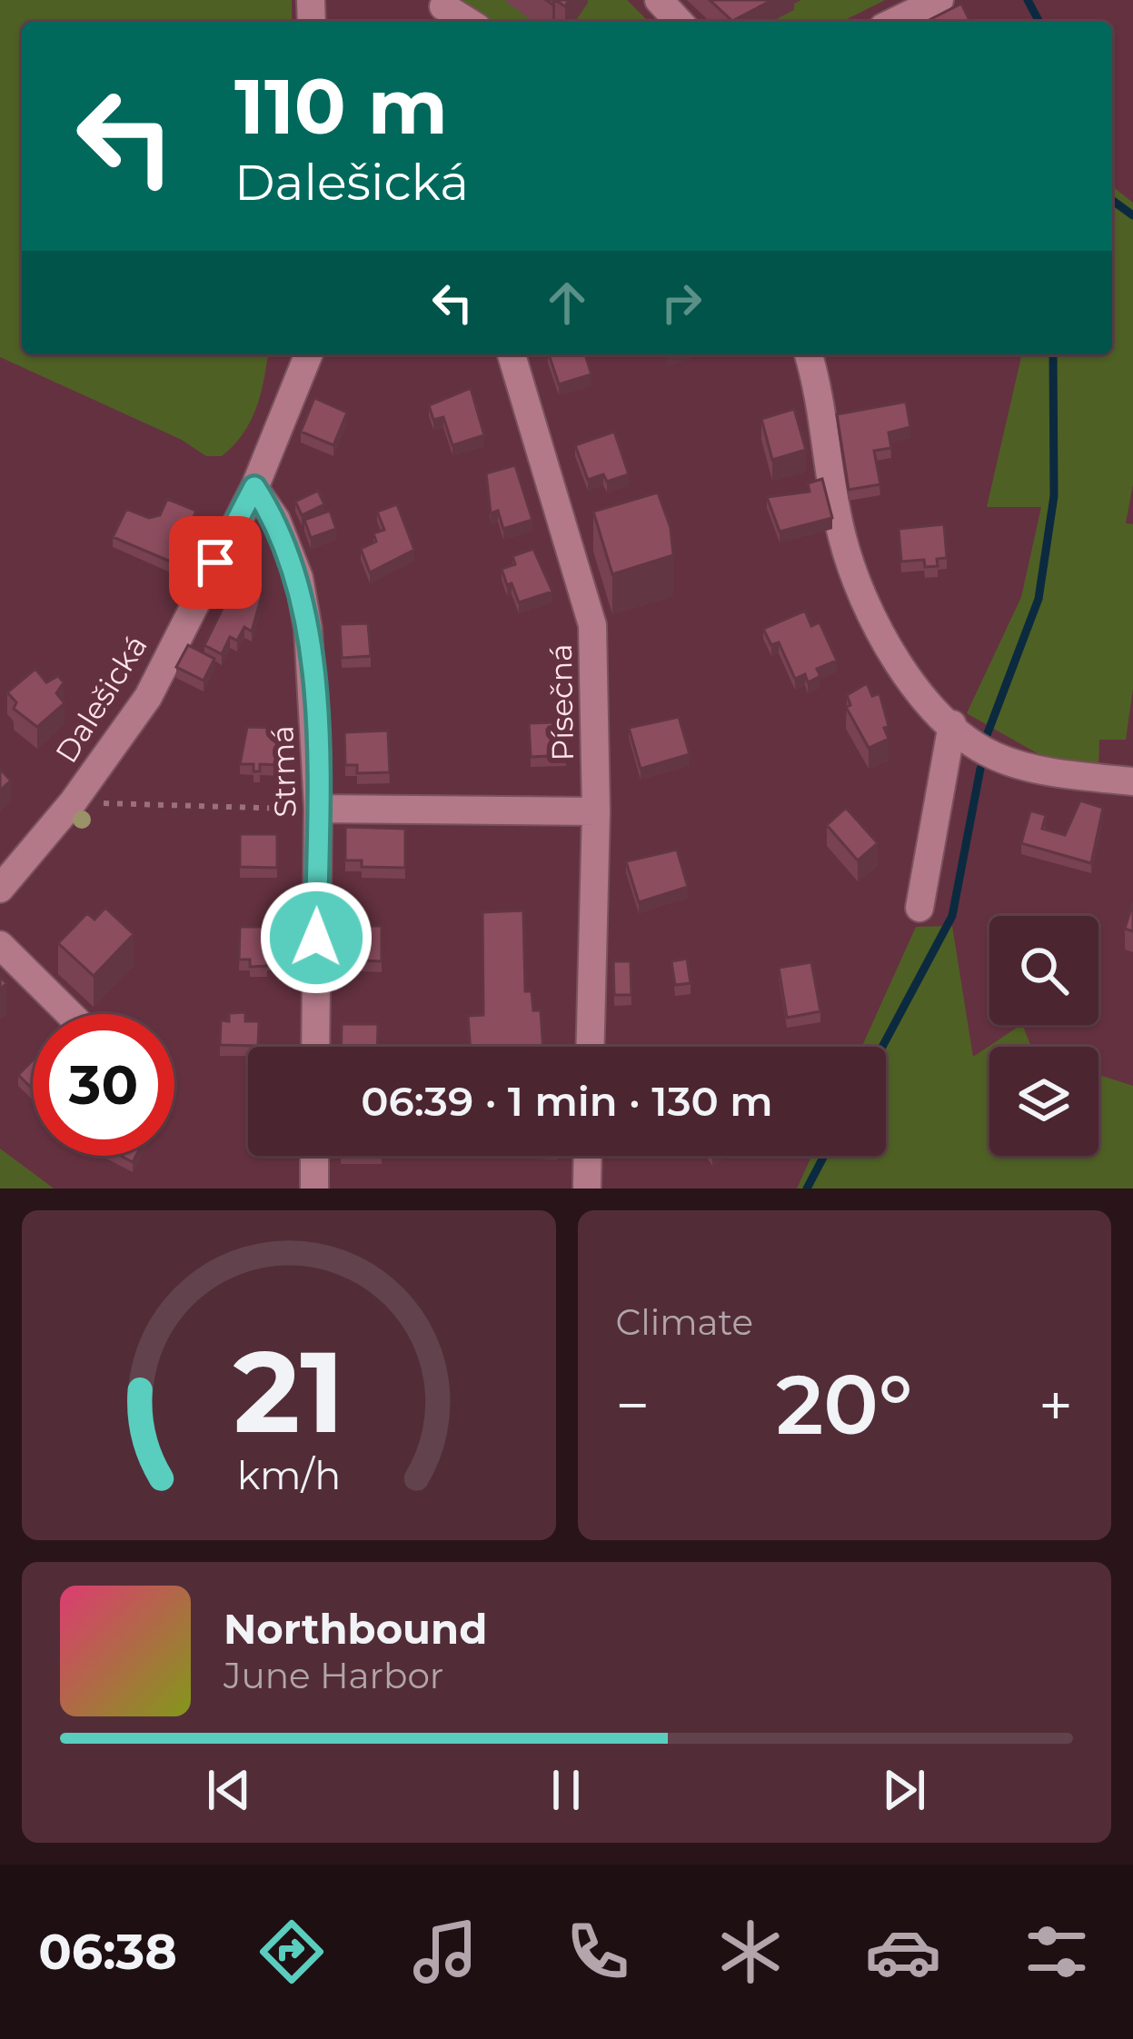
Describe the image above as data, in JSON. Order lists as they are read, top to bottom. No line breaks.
{"streets":{"street":["Dalešická","Písečná","Strmá"]},"crossings":[["Dalešická","Strmá"]],"page":{"turn":["110 m","Dalešická"],"limit":"30","trip":"06:39 · 1 min · 130 m","tile":"Climate","heat":["−","20°","+"],"song":["Northbound","June Harbor"],"tabs":"06:38","gauge":["21","km/h"]}}
